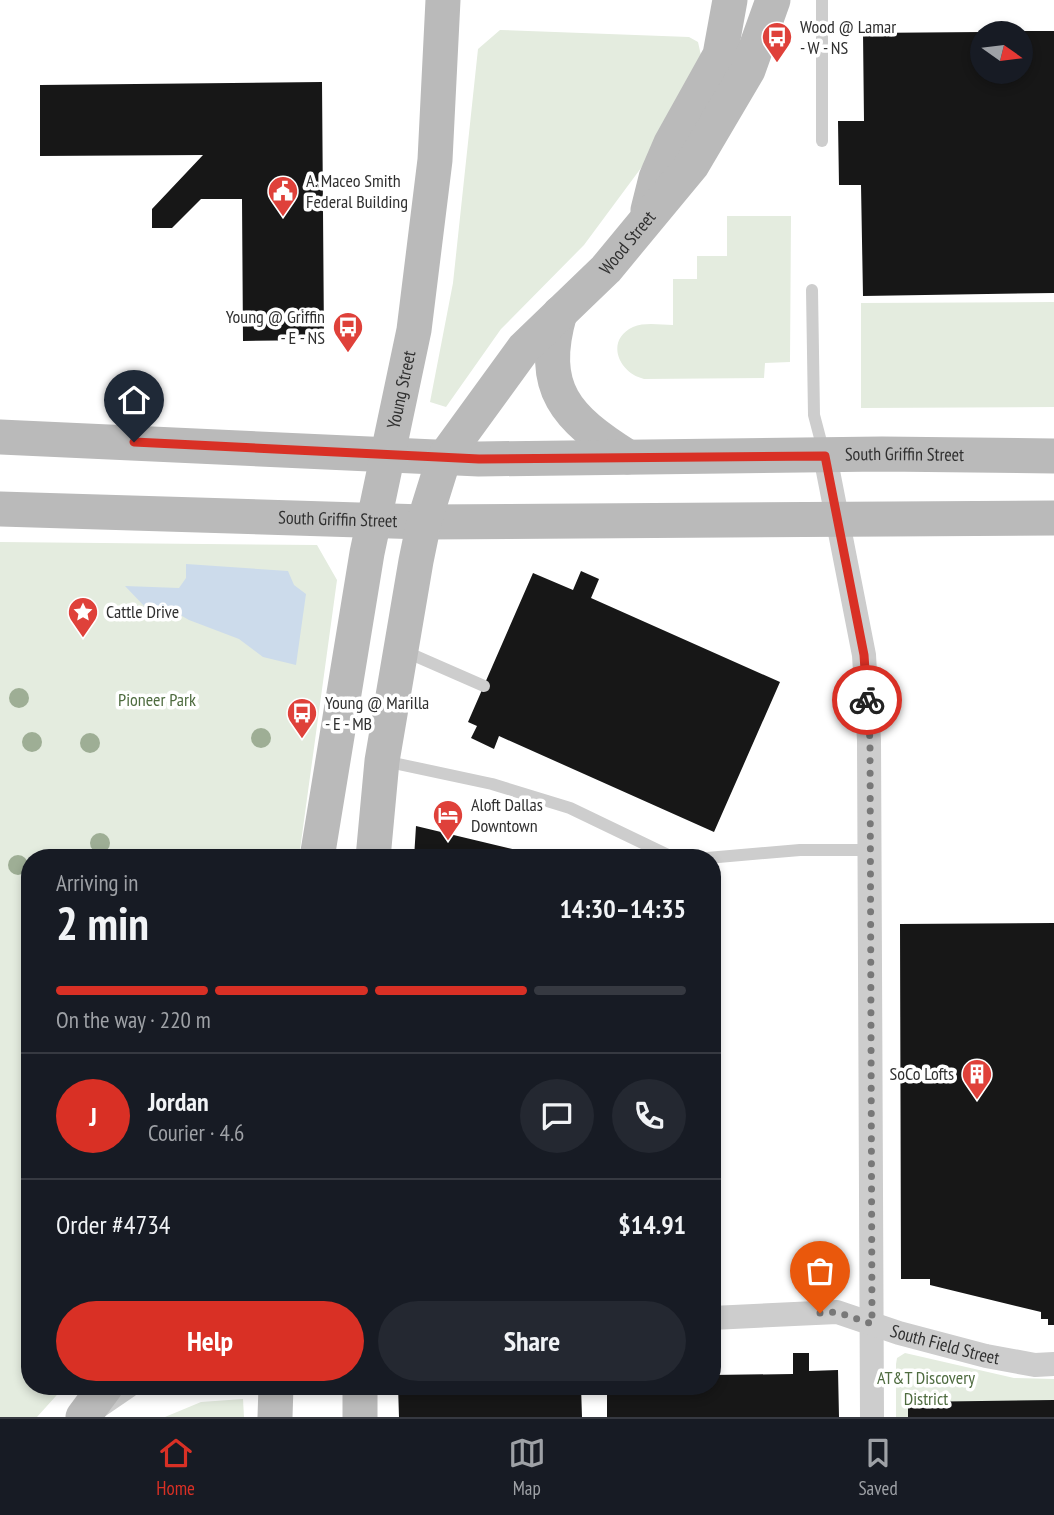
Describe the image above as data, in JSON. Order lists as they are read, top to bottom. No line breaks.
{"streets":{"main road":["Wood Street","Young Street","South Griffin Street"],"street":["South Field Street"]},"crossings":[["Wood Street","South Griffin Street"],["Young Street","South Griffin Street"]],"parks":["Pioneer Park","AT&T Discovery District"],"places":{"bus stop":["Wood @ Lamar - W - NS","Young @ Griffin - E - NS","Young @ Marilla - E - MB"],"public building":["A. Maceo Smith Federal Building"],"place":["Cattle Drive"],"hotel":["Aloft Dallas Downtown"],"building":["SoCo Lofts"]},"north":"right","page":{"heading":["2 min","Arriving in","14:30–14:35"],"panel":["Jordan","Courier · 4.6","Order #4734","$14.91"],"bar":"On the way · 220 m","round":"J","buttons":["Help","Share"],"tabs":["Home","Map","Saved"]}}
